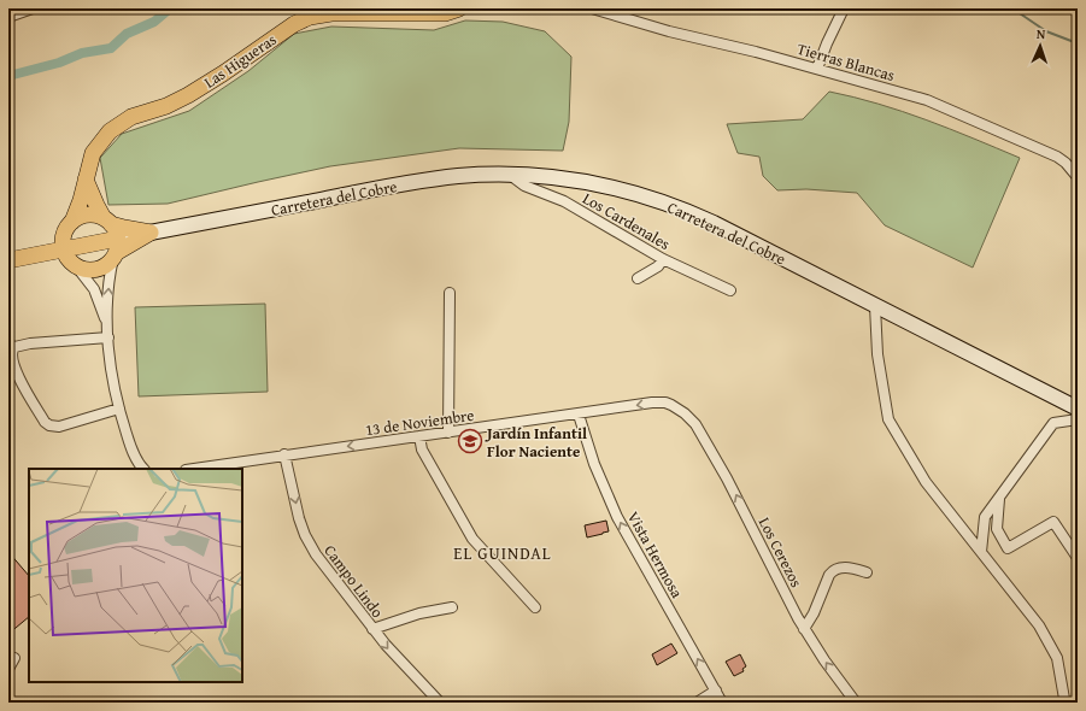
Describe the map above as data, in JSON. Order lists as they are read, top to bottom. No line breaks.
{"streets":{"main road":["Las Higueras","Carretera del Cobre"],"street":["Tierras Blancas","Los Cardenales","13 de Noviembre","Los Cerezos","Vista Hermosa","Campo Lindo"]},"crossings":[["Carretera del Cobre","Los Cardenales"],["13 de Noviembre","Los Cerezos"],["13 de Noviembre","Vista Hermosa"],["13 de Noviembre","Campo Lindo"]],"one_way":["13 de Noviembre","Los Cerezos","Vista Hermosa","Campo Lindo"],"districts":["EL GUINDAL"],"places":{"school or university":["Jardín Infantil Flor Naciente"]},"north":"top"}
